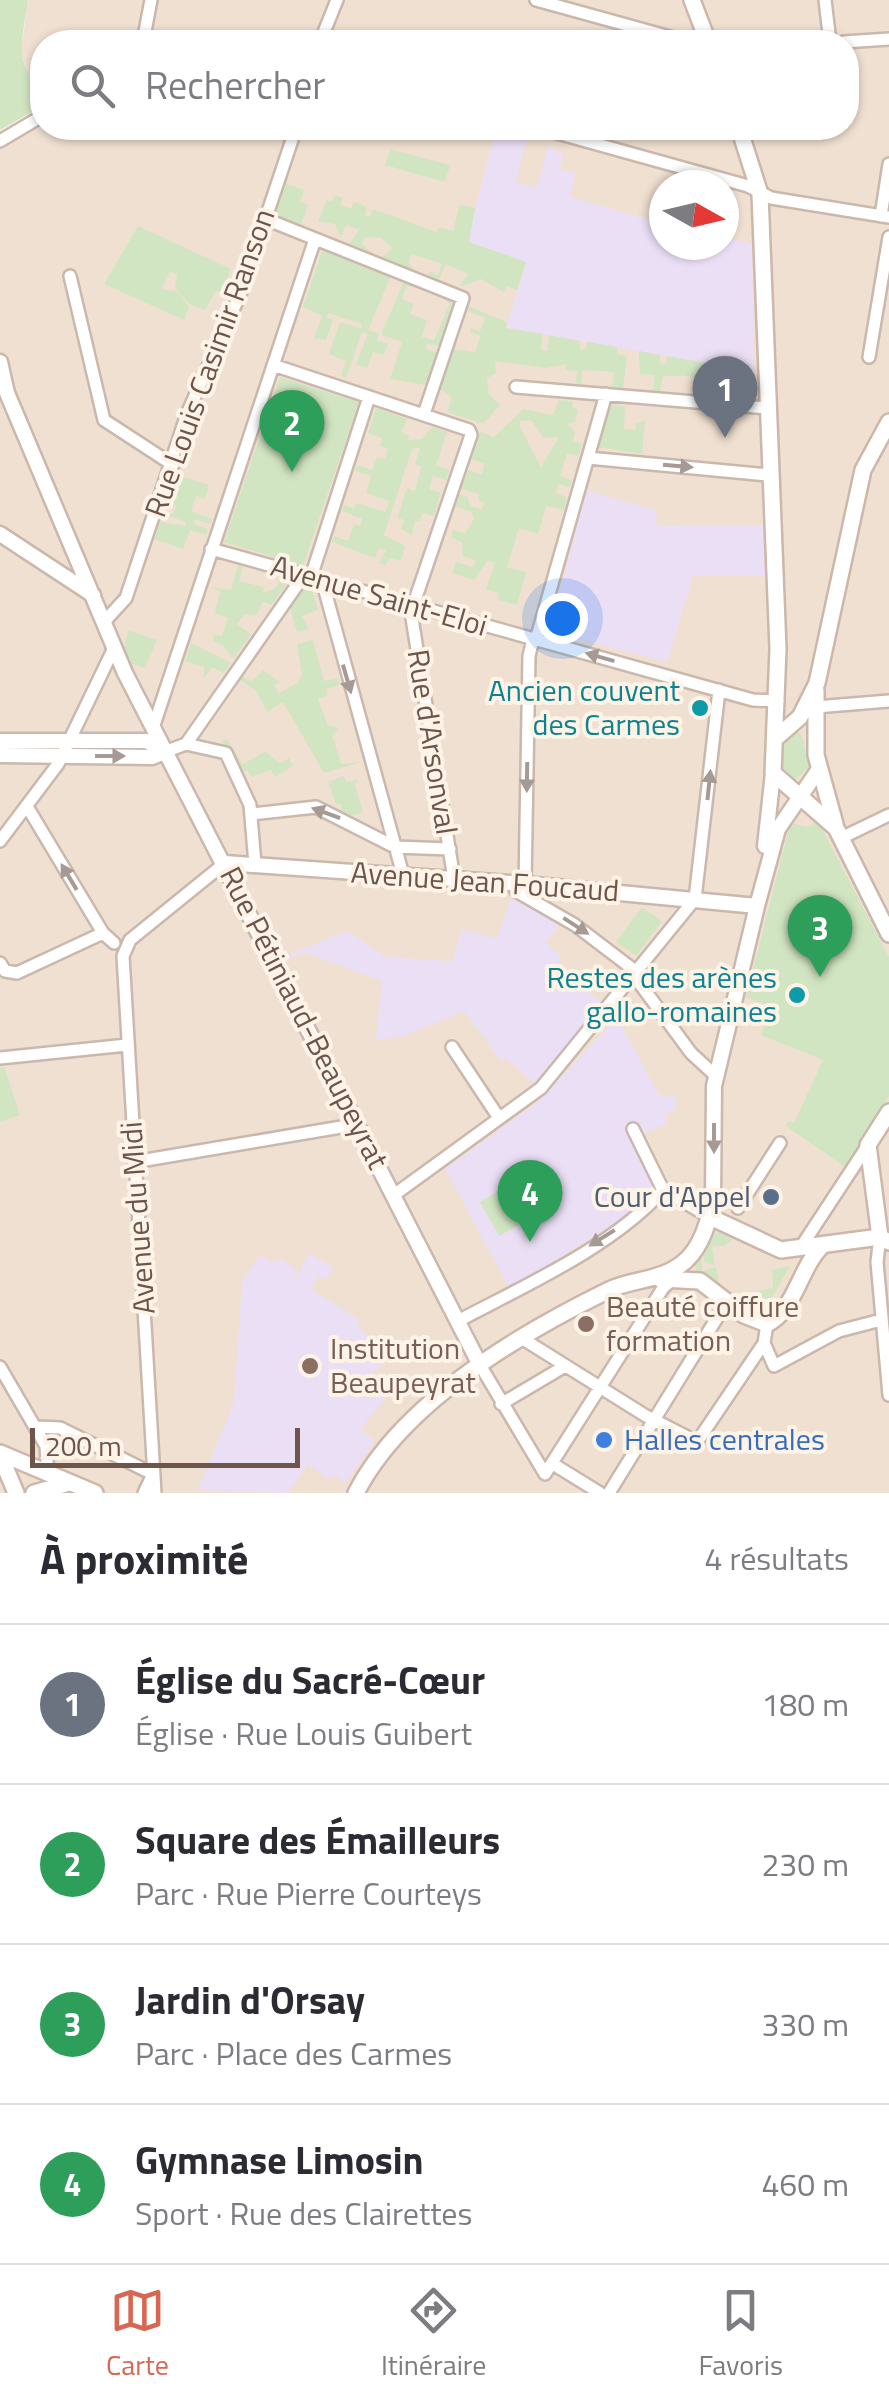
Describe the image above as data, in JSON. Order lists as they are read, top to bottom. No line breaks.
{"streets":{"street":["Rue Louis Casimir Ranson","Avenue Saint-Eloi","Rue d'Arsonval","Avenue Jean Foucaud","Rue Pétiniaud-Beaupeyrat","Avenue du Midi"]},"crossings":[["Rue Louis Casimir Ranson","Rue Pétiniaud-Beaupeyrat"],["Avenue Saint-Eloi","Rue d'Arsonval"],["Rue d'Arsonval","Avenue Jean Foucaud"],["Avenue Jean Foucaud","Rue Pétiniaud-Beaupeyrat"]],"places":["Ancien couvent des Carmes","Restes des arènes gallo-romaines","Cour d'Appel","Beauté coiffure formation","Institution Beaupeyrat","Halles centrales"],"scale_bar":"200 m","north":"right","page":{"search":"Rechercher","pins":["1","2","3","4"],"scale":"200 m","heading":["À proximité","4 résultats"],"list":[{"mark":"1","name":"Église du Sacré-Cœur","note":"Église · Rue Louis Guibert","value":"180 m"},{"mark":"2","name":"Square des Émailleurs","note":"Parc · Rue Pierre Courteys","value":"230 m"},{"mark":"3","name":"Jardin d'Orsay","note":"Parc · Place des Carmes","value":"330 m"},{"mark":"4","name":"Gymnase Limosin","note":"Sport · Rue des Clairettes","value":"460 m"}],"nav":["Carte","Itinéraire","Favoris"]}}
